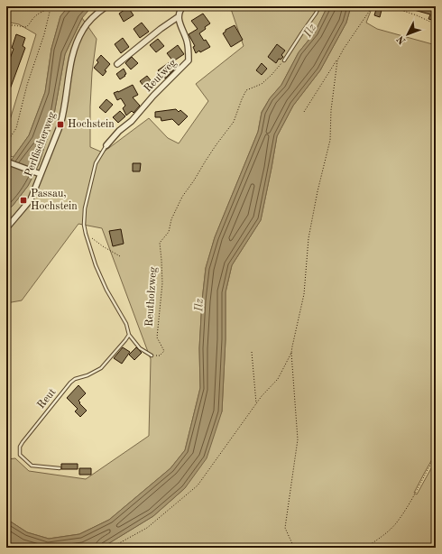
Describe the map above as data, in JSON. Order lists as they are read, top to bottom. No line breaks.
{"streets":{"street":["Reutweg","Perlfischerweg"],"lane":["Reutholzweg","Reut"]},"crossings":[["Reutweg","Reutholzweg"],["Reutholzweg","Reut"]],"water":["Ilz"],"places":{"transit":["Hochstein","Passau, Hochstein"]},"north":"bottom left"}
